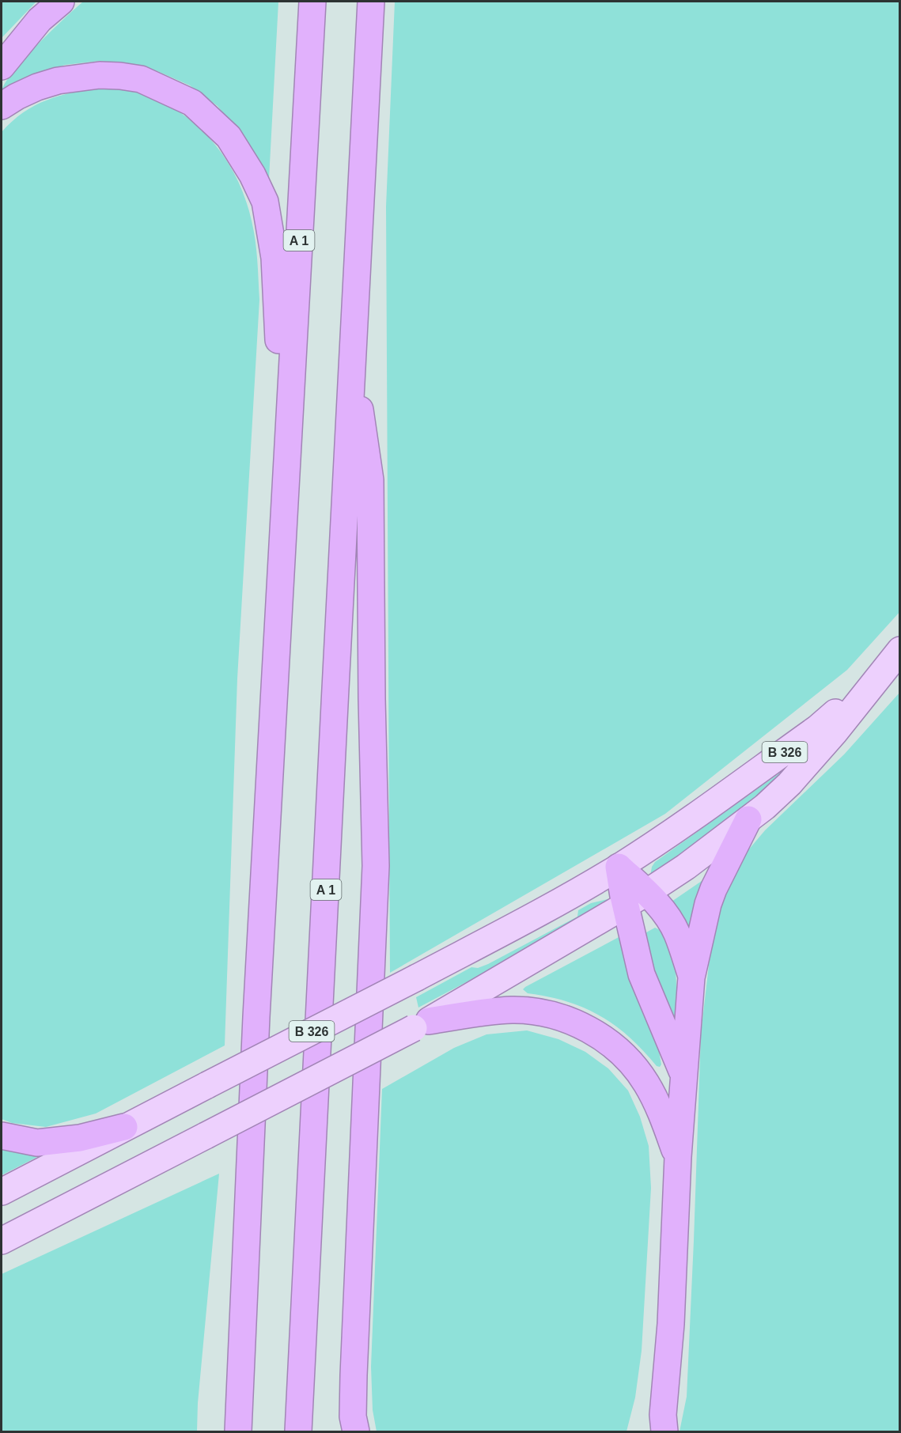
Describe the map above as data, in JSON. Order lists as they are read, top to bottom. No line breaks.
{"streets":{"highway":["A 1"],"main road":["B 326"]}}
